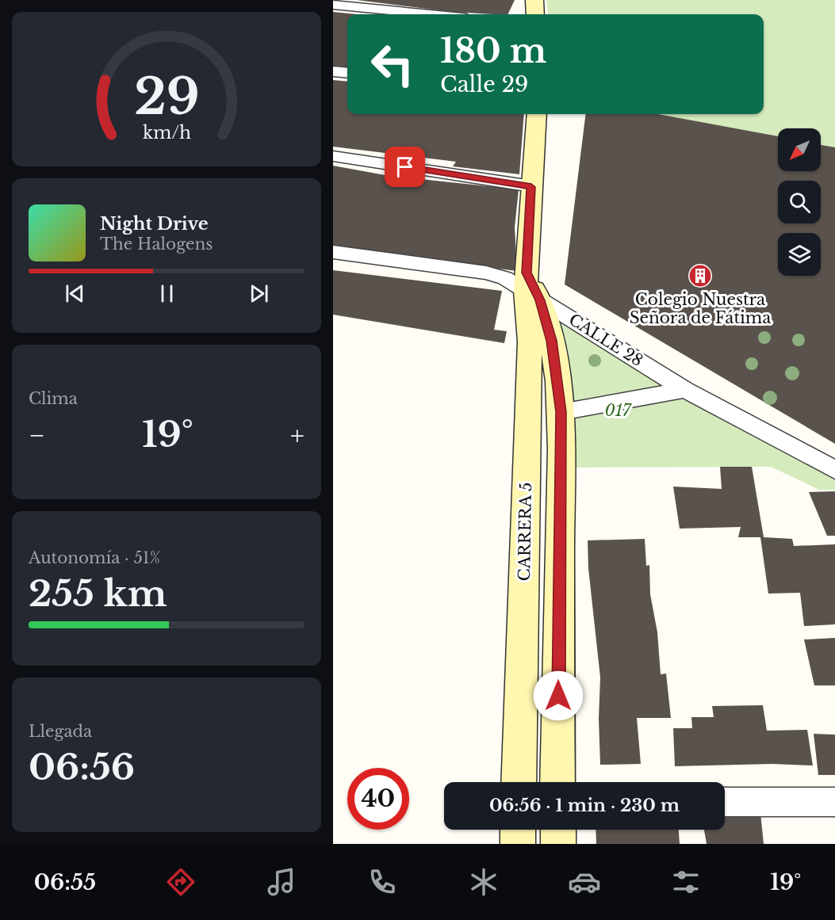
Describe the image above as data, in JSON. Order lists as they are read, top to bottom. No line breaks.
{"streets":{"street":["CALLE 28","CARRERA 5"]},"crossings":[["CALLE 28","CARRERA 5"]],"parks":["017"],"places":{"building":["Colegio Nuestra Señora de Fátima"]},"north":"bottom left","page":{"turn":["180 m","Calle 29"],"song":["Night Drive","The Halogens"],"tile":["Clima",["Autonomía · 51%","255 km"],["Llegada","06:56"]],"heat":["−","19°","+"],"limit":"40","trip":"06:56 · 1 min · 230 m","tabs":["06:55","19°"],"gauge":["29","km/h"]}}
